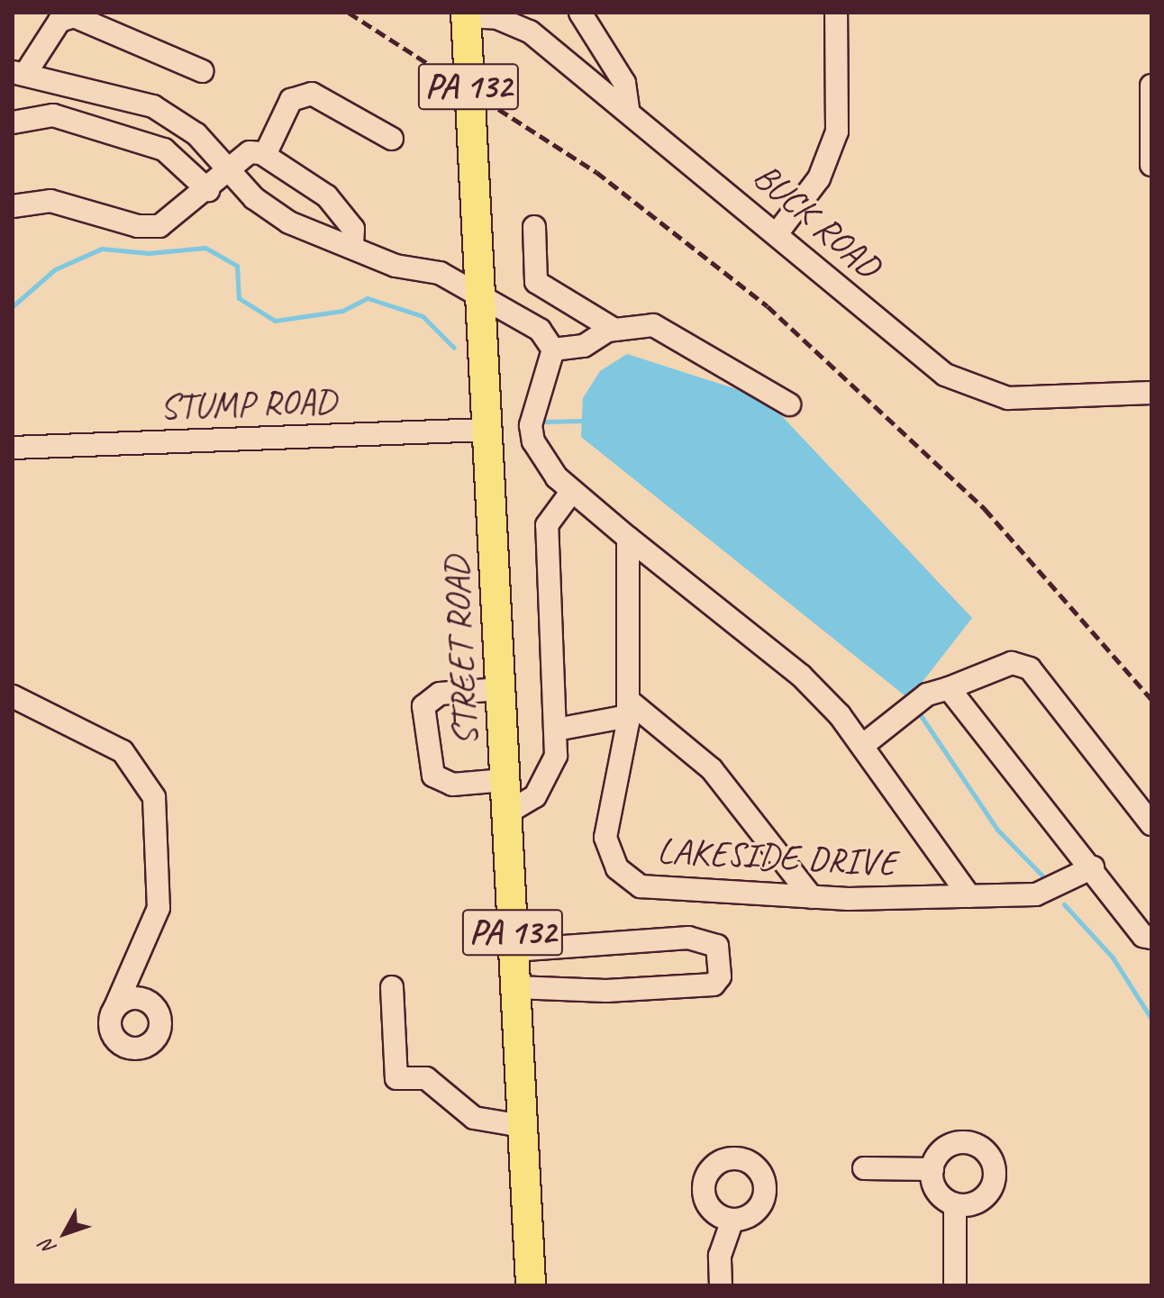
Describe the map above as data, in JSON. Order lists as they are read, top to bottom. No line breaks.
{"streets":{"main road":["PA 132","STREET ROAD"],"street":["BUCK ROAD","STUMP ROAD","LAKESIDE DRIVE"]},"crossings":[["BUCK ROAD","STREET ROAD"],["STUMP ROAD","STREET ROAD"]],"north":"bottom left"}
